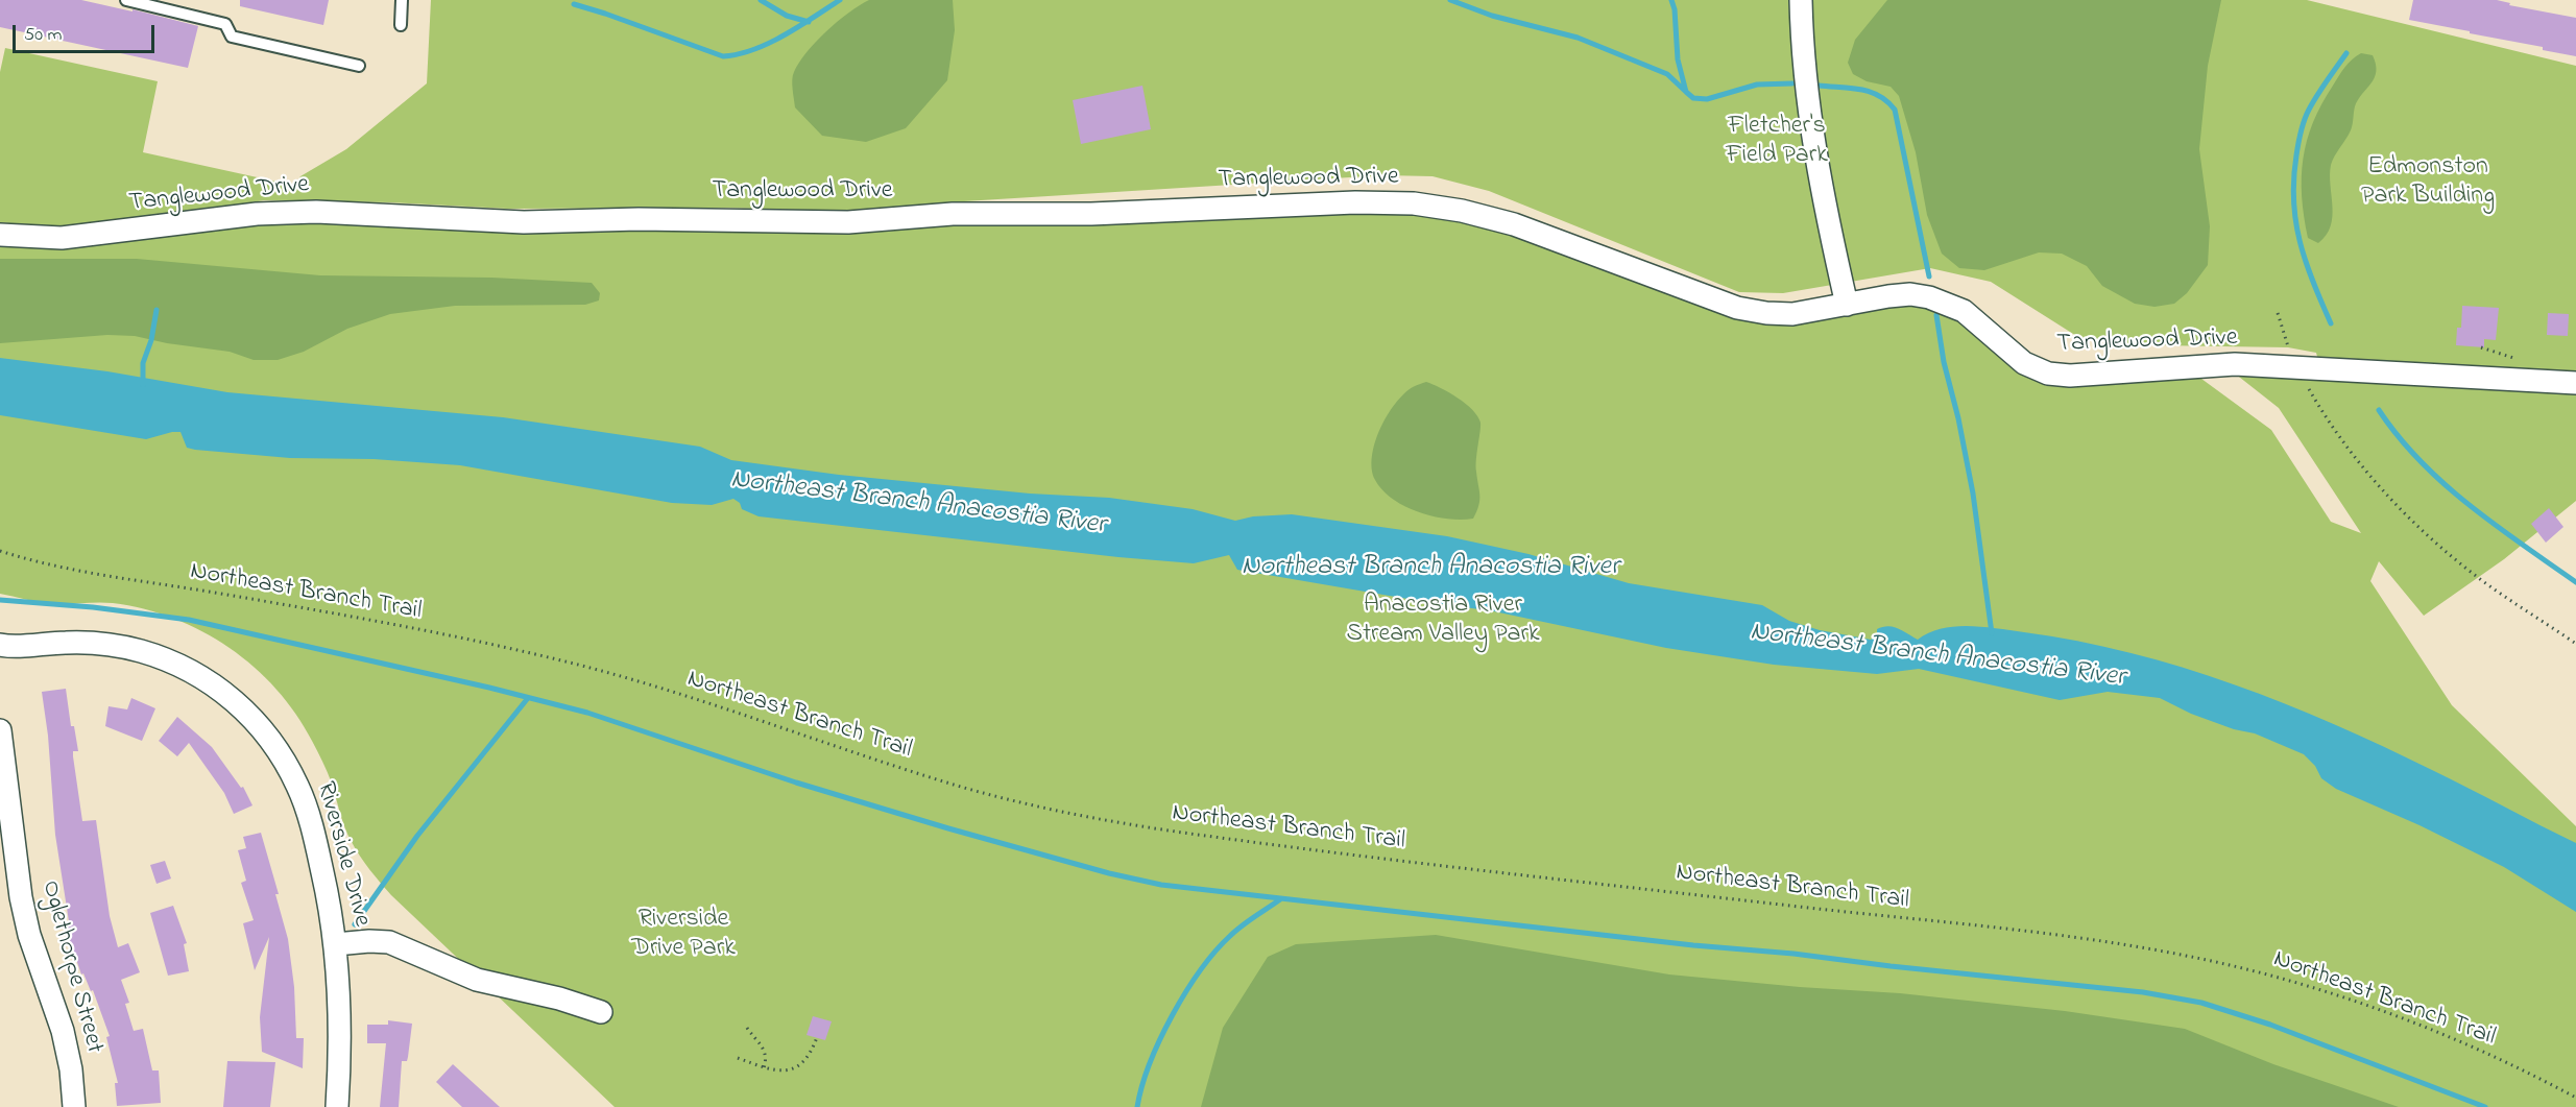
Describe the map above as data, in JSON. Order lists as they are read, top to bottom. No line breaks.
{"streets":{"street":["Tanglewood Drive","Riverside Drive","Oglethorpe Street"],"path":["Northeast Branch Trail"]},"water":["Northeast Branch Anacostia River"],"parks":["Fletcher's Field Park","Edmonston Park Building","Anacostia River Stream Valley Park","Riverside Drive Park"],"scale_bar":"50 m"}
